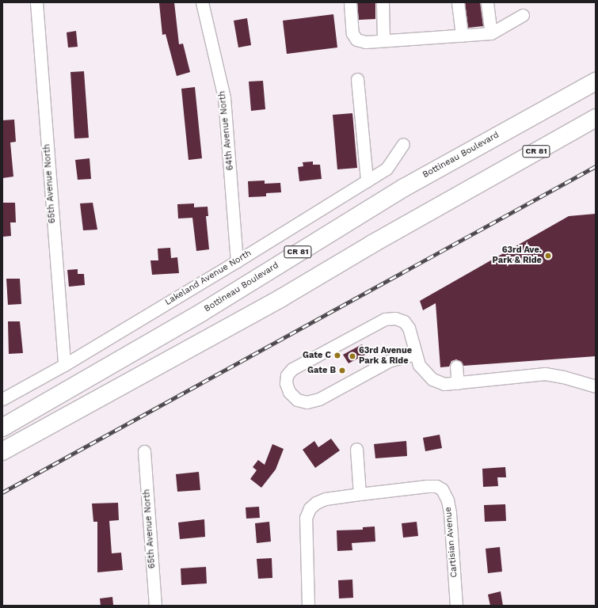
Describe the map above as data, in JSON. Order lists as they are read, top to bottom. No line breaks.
{"streets":{"highway":["CR 81","Bottineau Boulevard"],"street":["64th Avenue North","65th Avenue North","Lakeland Avenue North","Cartisian Avenue"]},"crossings":[["64th Avenue North","Lakeland Avenue North"],["65th Avenue North","Lakeland Avenue North"]],"places":["63rd Ave. Park & Ride","Gate C","63rd Avenue Park & Ride","Gate B"]}
